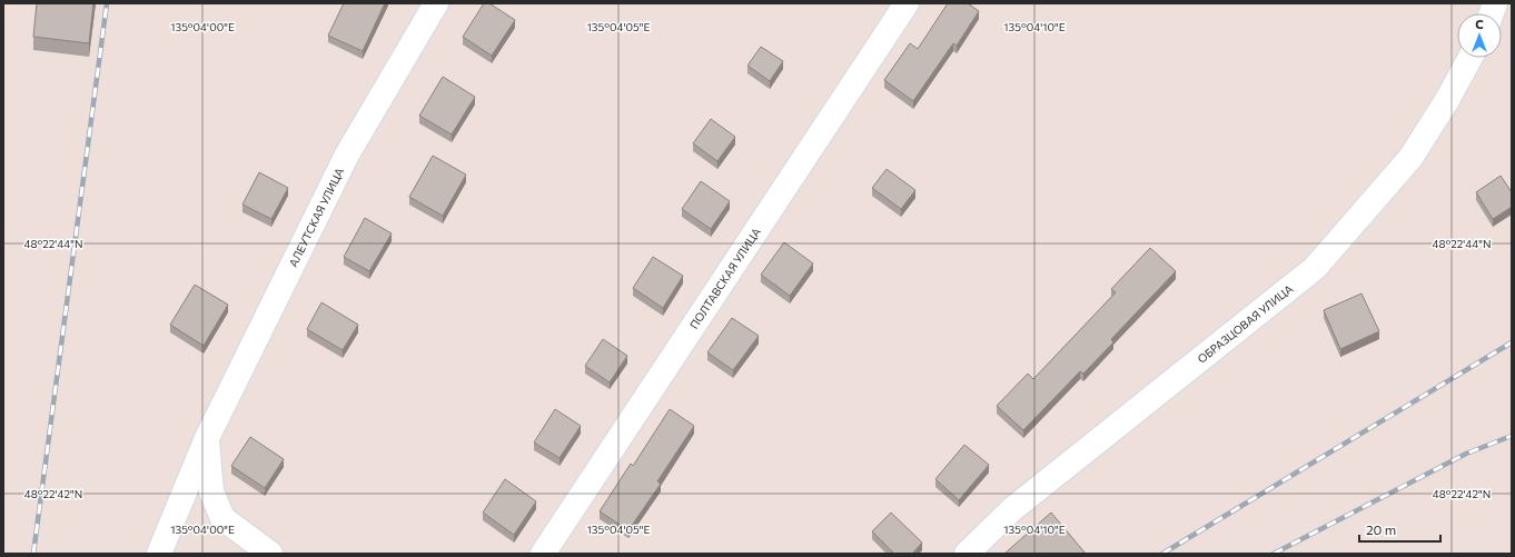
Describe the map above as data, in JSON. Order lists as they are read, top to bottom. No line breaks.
{"streets":{"street":["АЛЕУТСКАЯ УЛИЦА","ПОЛТАВСКАЯ УЛИЦА","ОБРАЗЦОВАЯ УЛИЦА"]},"scale_bar":"20 m","north":"top","coordinates":["135°04'00\"E","135°04'05\"E","135°04'10\"E","48°22'44\"N","48°22'42\"N"]}
